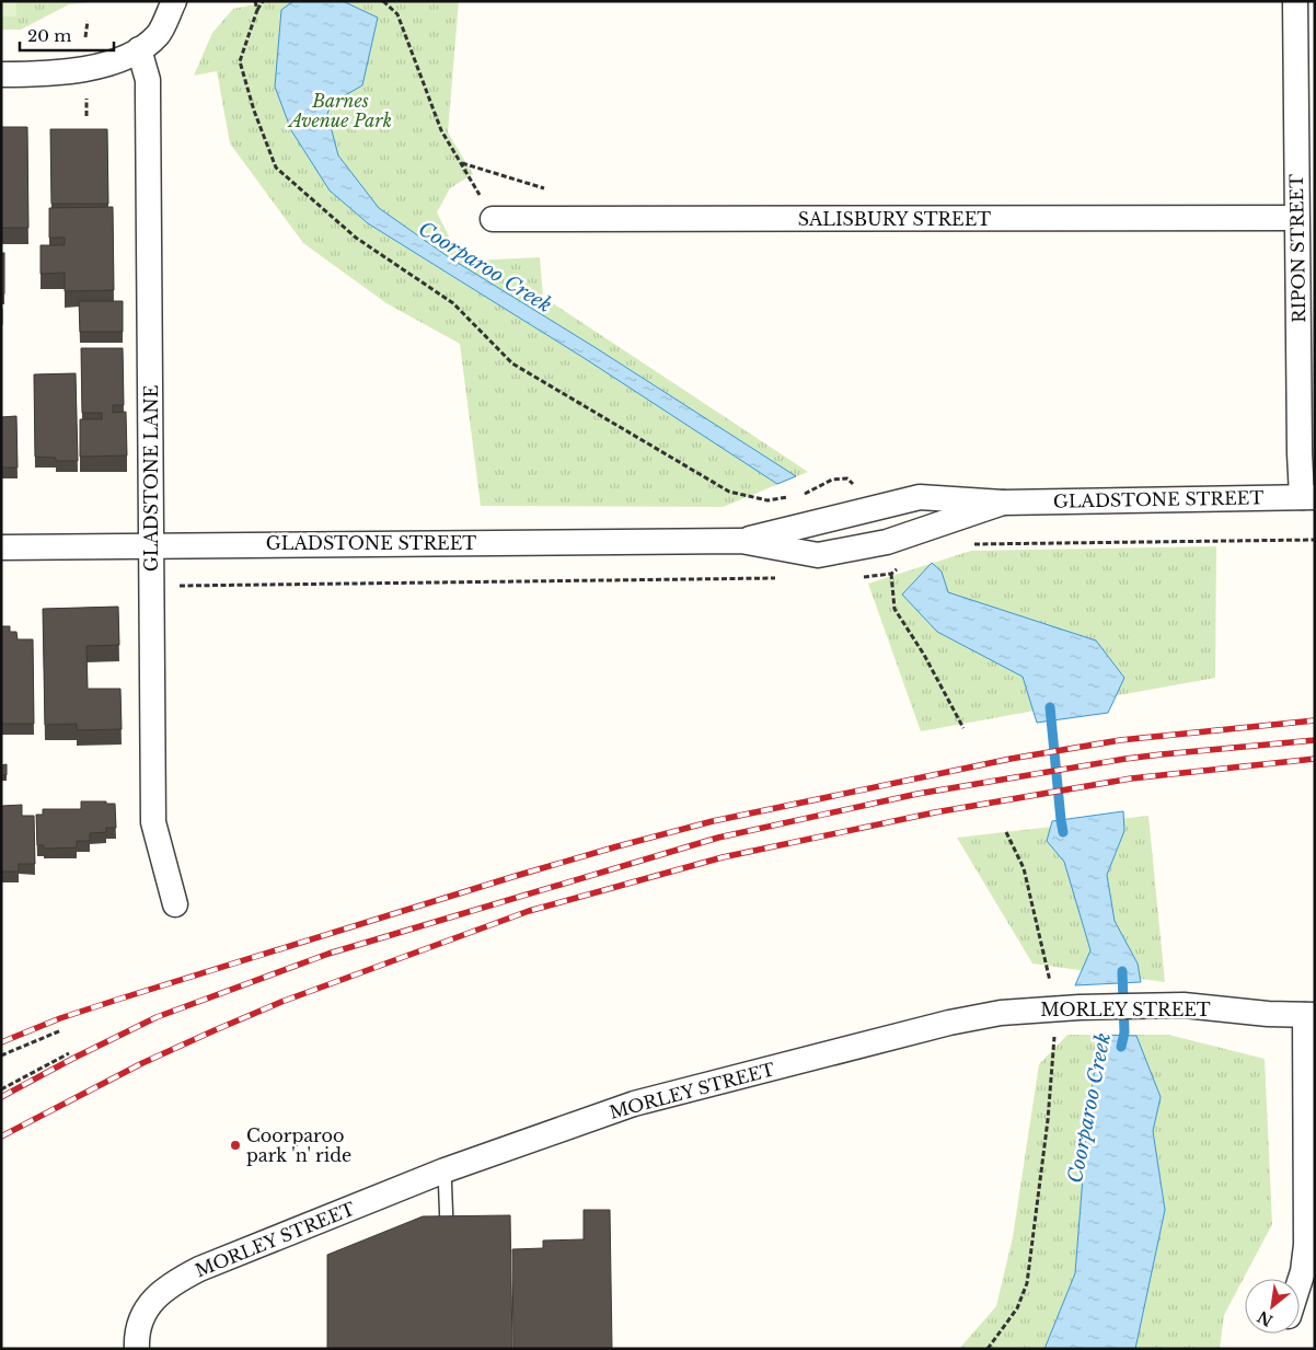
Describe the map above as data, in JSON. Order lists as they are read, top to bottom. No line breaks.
{"streets":{"street":["SALISBURY STREET","RIPON STREET","GLADSTONE LANE","GLADSTONE STREET","MORLEY STREET"]},"crossings":[["SALISBURY STREET","RIPON STREET"],["RIPON STREET","GLADSTONE STREET"],["GLADSTONE LANE","GLADSTONE STREET"]],"water":["Coorparoo Creek"],"parks":["Barnes Avenue Park"],"places":["Coorparoo park 'n' ride"],"scale_bar":"20 m","north":"bottom left"}
